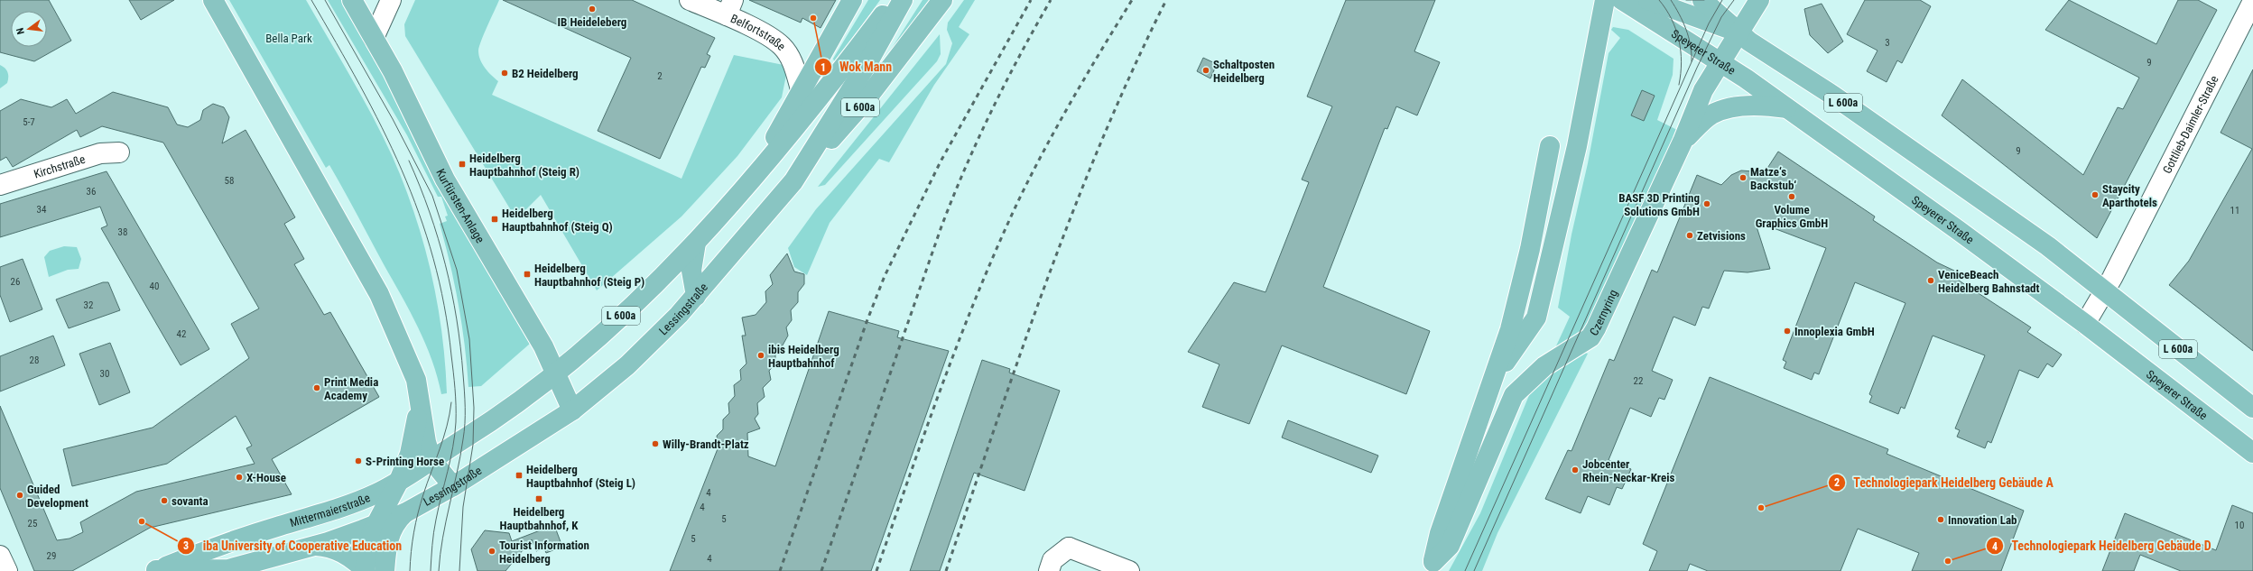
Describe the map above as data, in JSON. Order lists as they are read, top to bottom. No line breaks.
{"streets":{"main road":["Speyerer Straße","L 600a","Kurfürsten-Anlage","Lessingstraße","Czernyring","Mittermaierstraße"],"street":["Belfortstraße","Gottlieb-Daimler-Straße","Kirchstraße"]},"crossings":[["Belfortstraße","L 600a"],["Speyerer Straße","Gottlieb-Daimler-Straße"],["Speyerer Straße","Czernyring"],["L 600a","Gottlieb-Daimler-Straße"],["L 600a","Kurfürsten-Anlage"],["L 600a","Lessingstraße"],["L 600a","Czernyring"],["L 600a","Mittermaierstraße"],["Kurfürsten-Anlage","Lessingstraße"],["Lessingstraße","Mittermaierstraße"]],"parks":["Bella Park"],"places":{"other":["IB Heideleberg","Wok Mann","Schaltposten Heidelberg","B2 Heidelberg","Matze‘s Backstub‘","Staycity Aparthotels","Volume Graphics GmbH","BASF 3D Printing Solutions GmbH","Zetvisions","VeniceBeach Heidelberg Bahnstadt","Innoplexia GmbH","ibis Heidelberg Hauptbahnhof","Print Media Academy","Willy-Brandt-Platz","S-Printing Horse","Jobcenter Rhein-Neckar-Kreis","X-House","Guided Development","sovanta","Technologiepark Heidelberg Gebäude A","Innovation Lab","iba University of Cooperative Education","Tourist Information Heidelberg","Technologiepark Heidelberg Gebäude D"],"transit":["Heidelberg Hauptbahnhof (Steig R)","Heidelberg Hauptbahnhof (Steig Q)","Heidelberg Hauptbahnhof (Steig P)","Heidelberg Hauptbahnhof (Steig L)","Heidelberg Hauptbahnhof, K"]},"house_numbers":["3","9","2","5-7","9","58","36","34","11","38","26","40","32","42","28","30","22","4","4","5","25","10","5","29","4"],"north":"left"}
